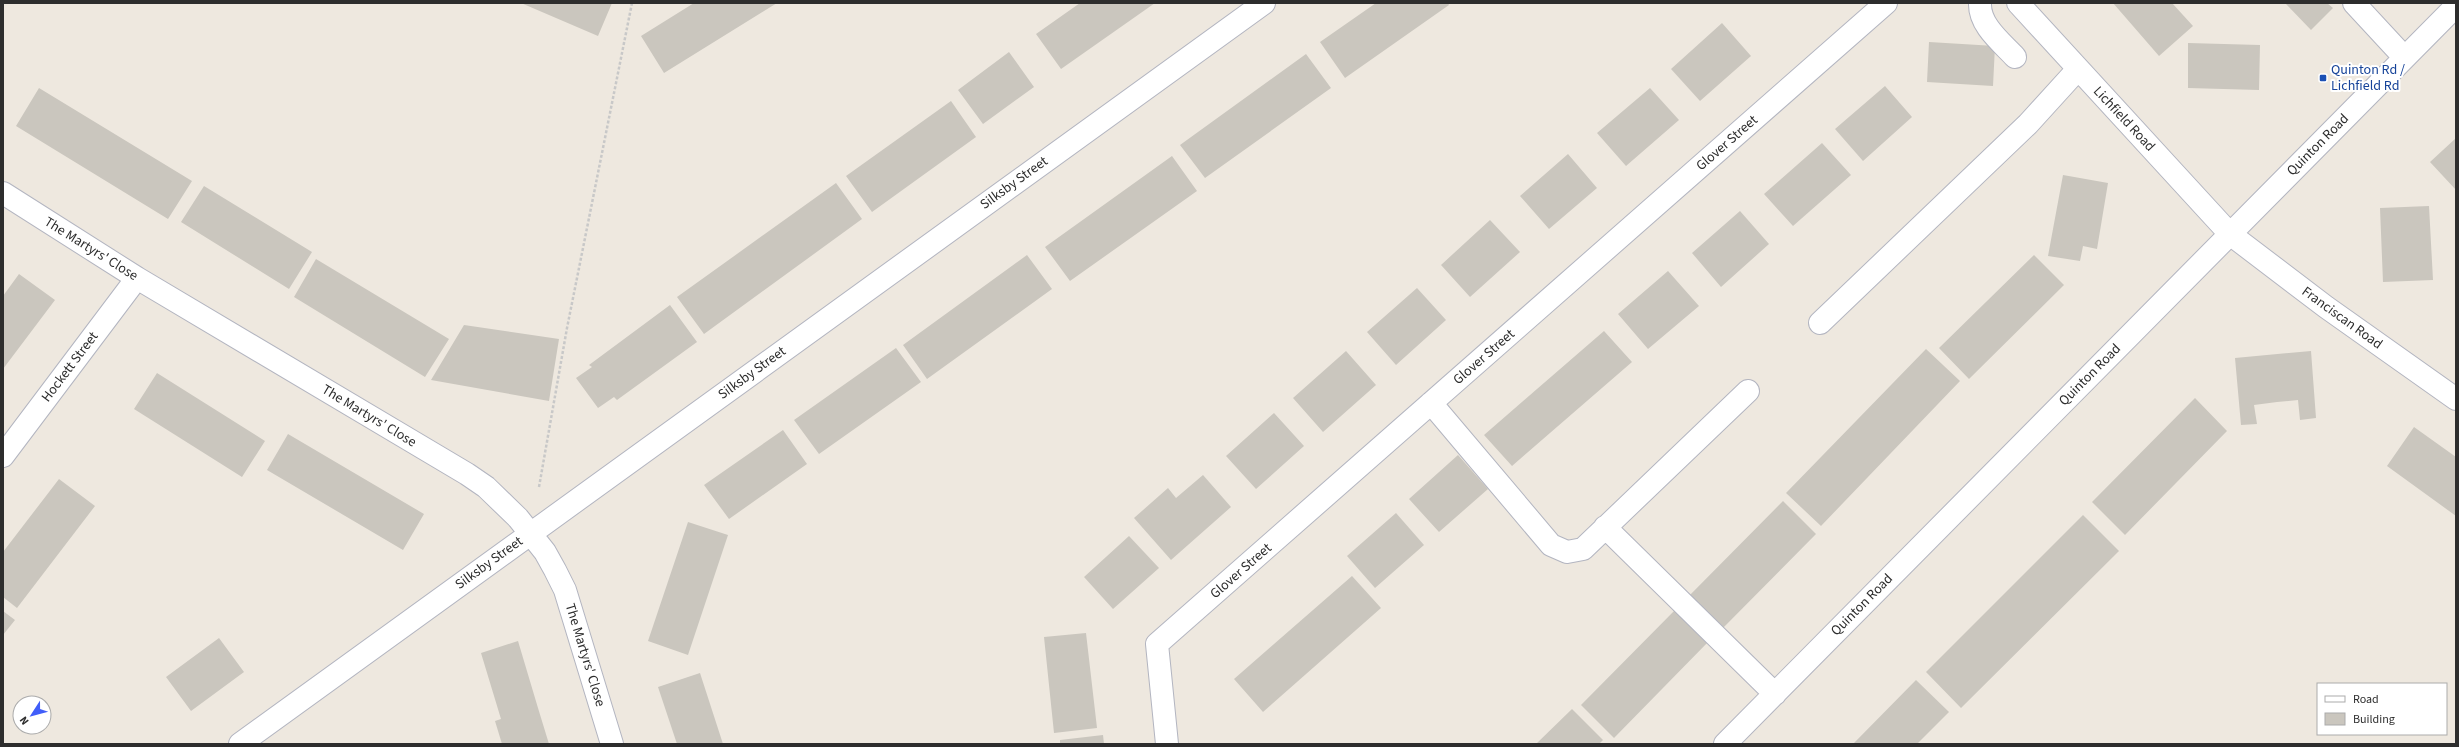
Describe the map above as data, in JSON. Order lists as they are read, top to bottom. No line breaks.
{"streets":{"street":["Lichfield Road","Glover Street","Quinton Road","Silksby Street","The Martyrs' Close","Franciscan Road","Hockett Street"]},"crossings":[["Lichfield Road","Quinton Road"],["Lichfield Road","Franciscan Road"],["Quinton Road","Franciscan Road"],["Silksby Street","The Martyrs' Close"],["The Martyrs' Close","Hockett Street"]],"places":{"transit":["Quinton Rd / Lichfield Rd"]},"legend":["Road","Building"],"north":"bottom left"}
